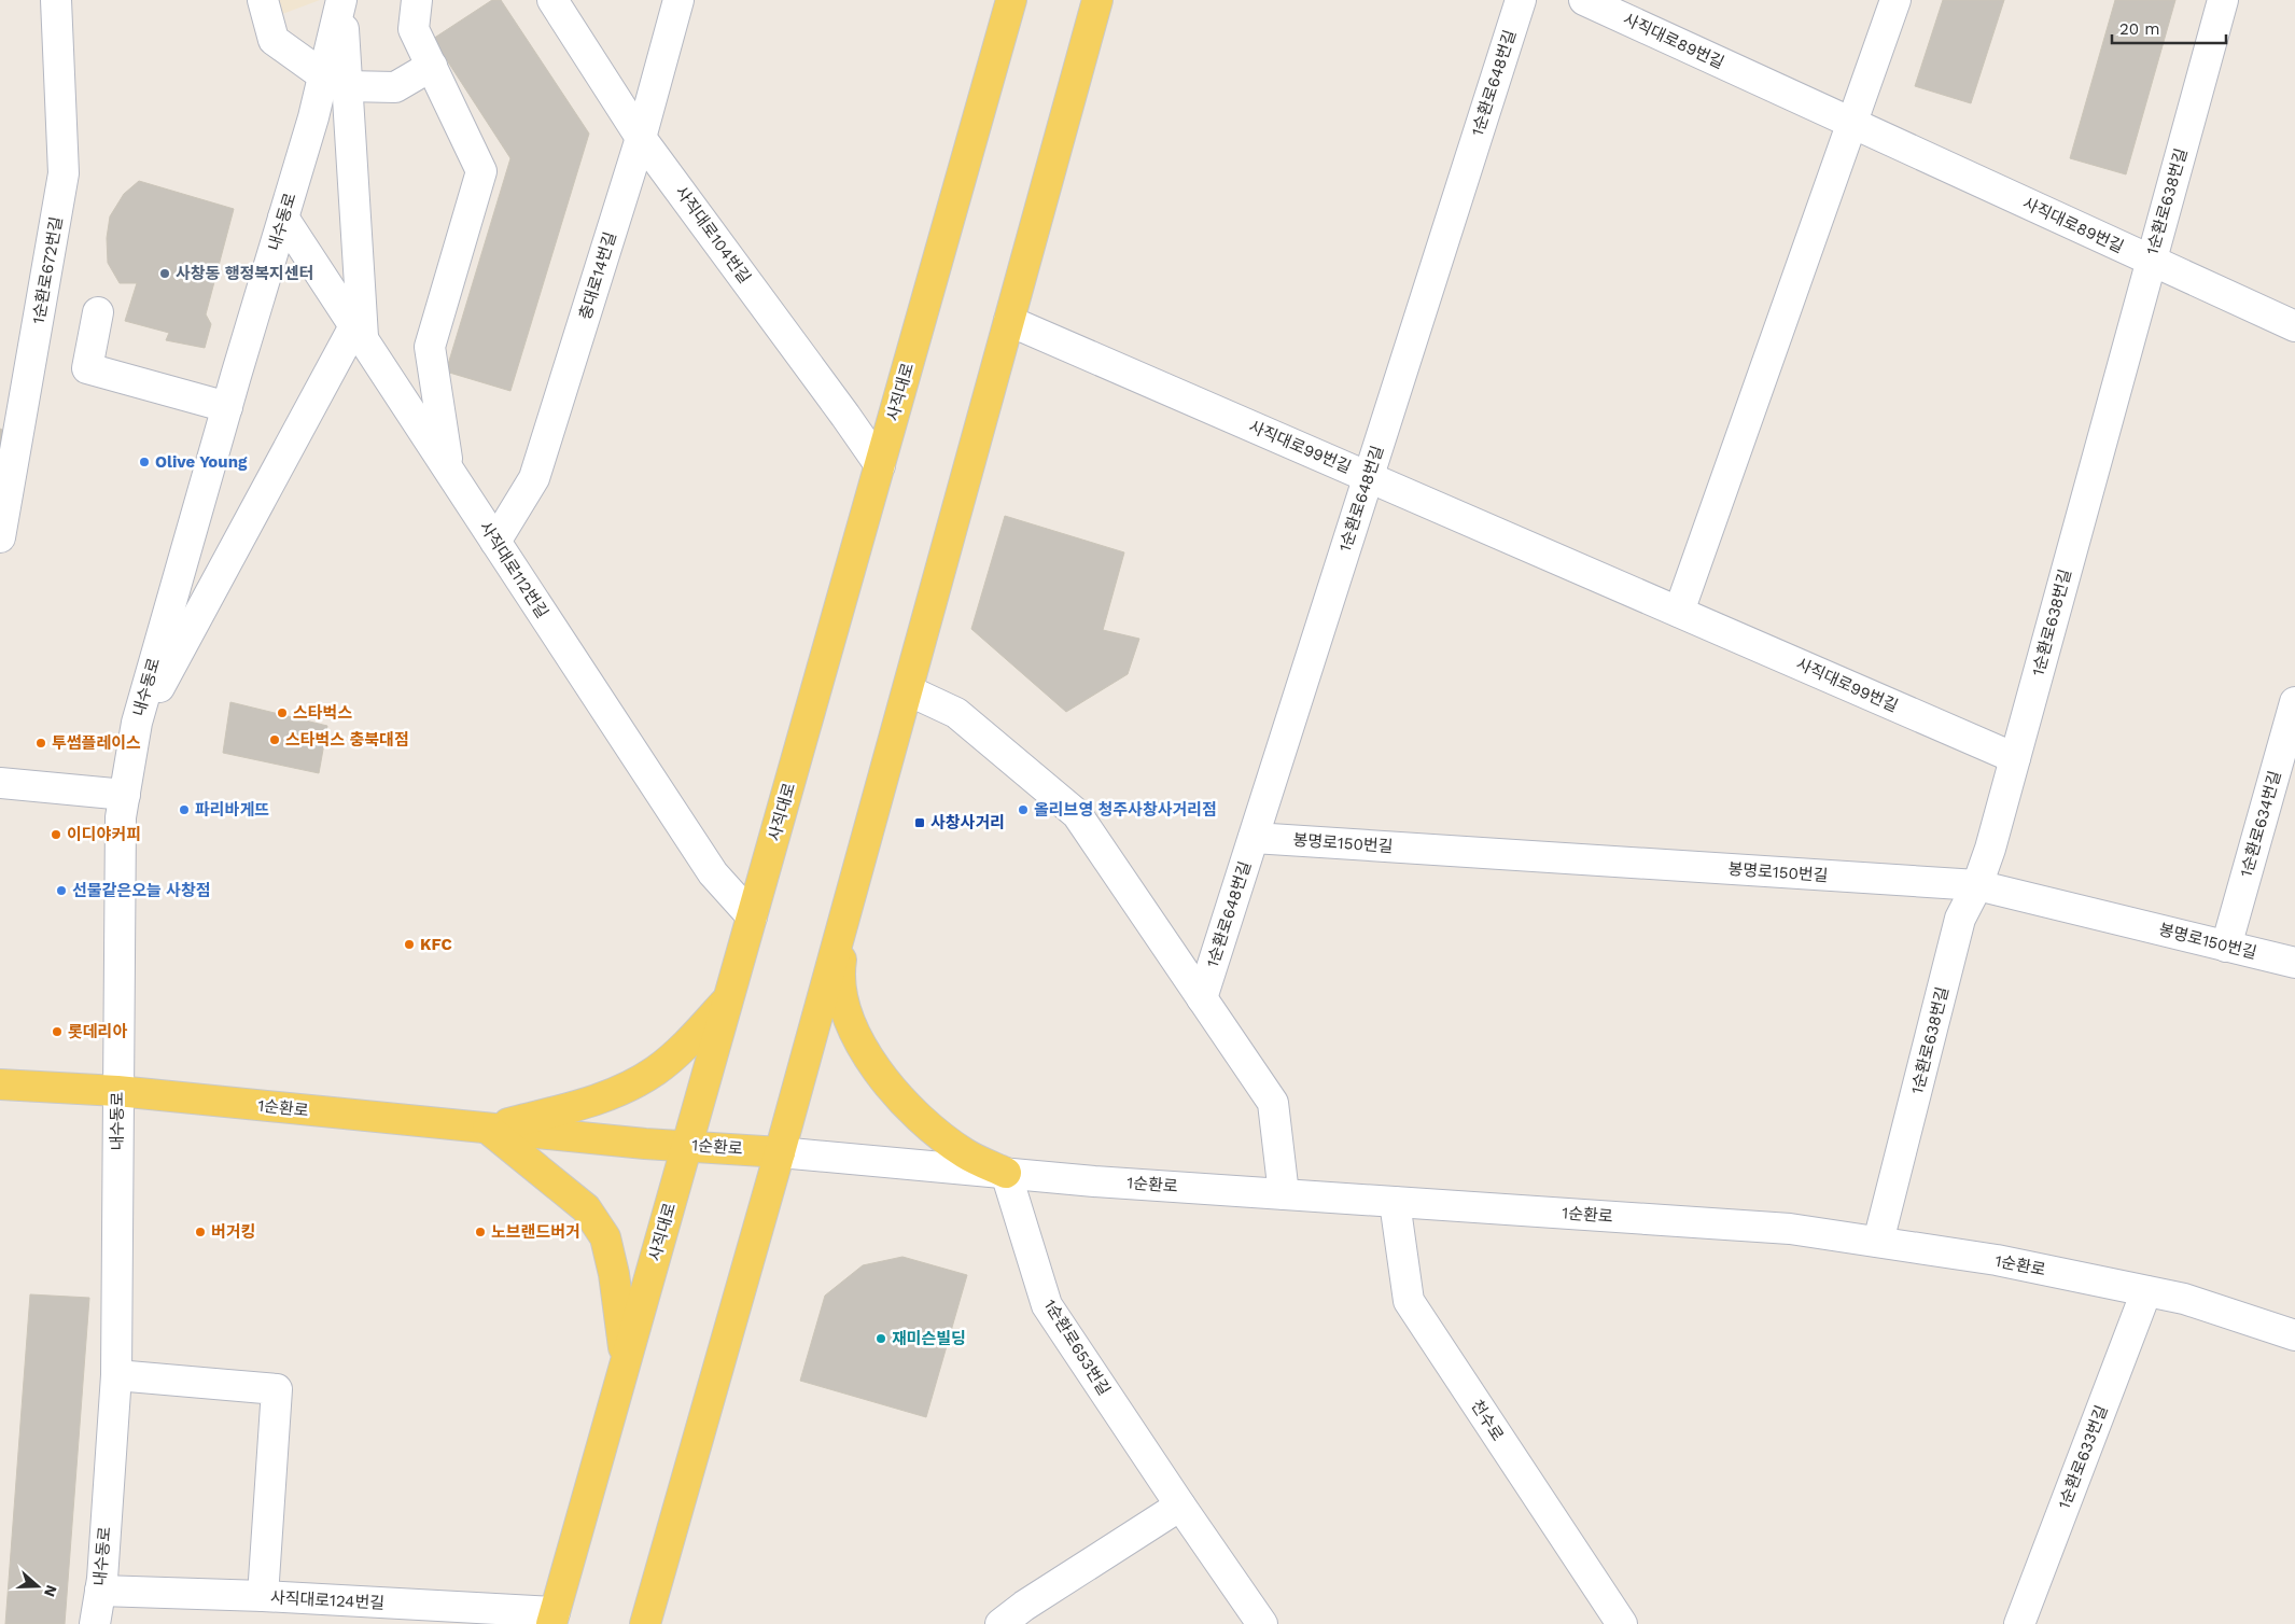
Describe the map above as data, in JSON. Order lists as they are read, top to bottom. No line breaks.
{"streets":{"main road":["사직대로","1순환로"],"street":["사직대로89번길","1순환로648번길","1순환로638번길","내수동로","사직대로104번길","1순환로672번길","충대로14번길","사직대로99번길","사직대로112번길","1순환로634번길","봉명로150번길","1순환로653번길","천수로","1순환로633번길","사직대로124번길"]},"crossings":[["사직대로89번길","1순환로638번길"],["1순환로648번길","사직대로99번길"],["1순환로648번길","봉명로150번길"],["1순환로638번길","사직대로99번길"],["1순환로638번길","봉명로150번길"],["1순환로638번길","1순환로"],["내수동로","사직대로112번길"],["내수동로","1순환로"],["내수동로","사직대로124번길"],["사직대로104번길","충대로14번길"],["사직대로104번길","사직대로"],["충대로14번길","사직대로112번길"],["사직대로","사직대로112번길"],["사직대로","1순환로"],["사직대로","사직대로124번길"],["1순환로634번길","봉명로150번길"],["1순환로","1순환로653번길"],["1순환로","천수로"],["1순환로","1순환로633번길"]],"places":{"other":["사창동 행정복지센터","Olive Young","스타벅스","스타벅스 충북대점","투썸플레이스","파리바게뜨","올리브영 청주사창사거리점","이디야커피","선물같은오늘 사창점","KFC","롯데리아","버거킹","노브랜드버거","재미슨빌딩"],"transit":["사창사거리"]},"scale_bar":"20 m","north":"right"}
